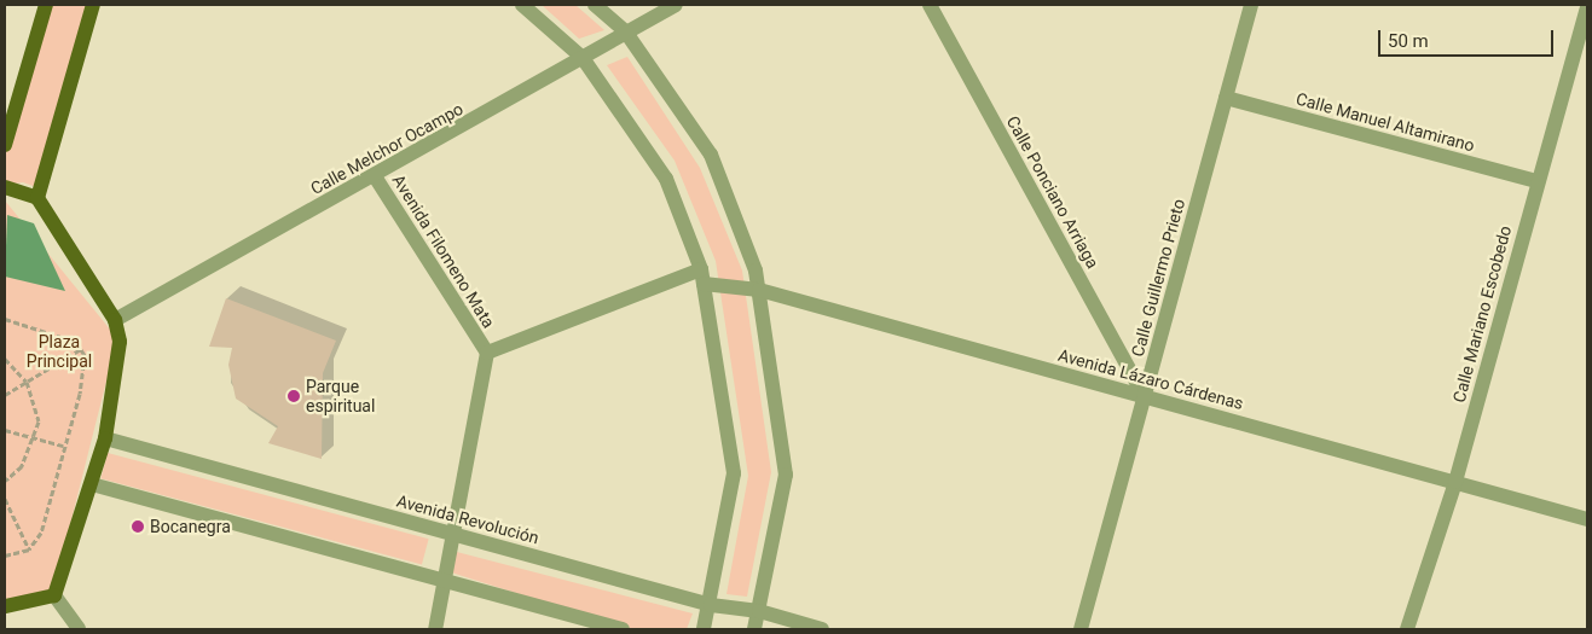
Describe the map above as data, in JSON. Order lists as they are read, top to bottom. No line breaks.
{"streets":{"street":["Calle Manuel Altamirano","Calle Melchor Ocampo","Calle Ponciano Arriaga","Avenida Filomeno Mata","Calle Guillermo Prieto","Calle Mariano Escobedo","Avenida Lázaro Cárdenas","Avenida Revolución"]},"crossings":[["Calle Manuel Altamirano","Calle Guillermo Prieto"],["Calle Manuel Altamirano","Calle Mariano Escobedo"],["Calle Melchor Ocampo","Avenida Filomeno Mata"],["Calle Ponciano Arriaga","Calle Guillermo Prieto"],["Calle Ponciano Arriaga","Avenida Lázaro Cárdenas"],["Avenida Filomeno Mata","Avenida Revolución"],["Calle Guillermo Prieto","Avenida Lázaro Cárdenas"],["Calle Mariano Escobedo","Avenida Lázaro Cárdenas"]],"parks":["Plaza Principal"],"places":["Parque espiritual","Bocanegra"],"scale_bar":"50 m"}
